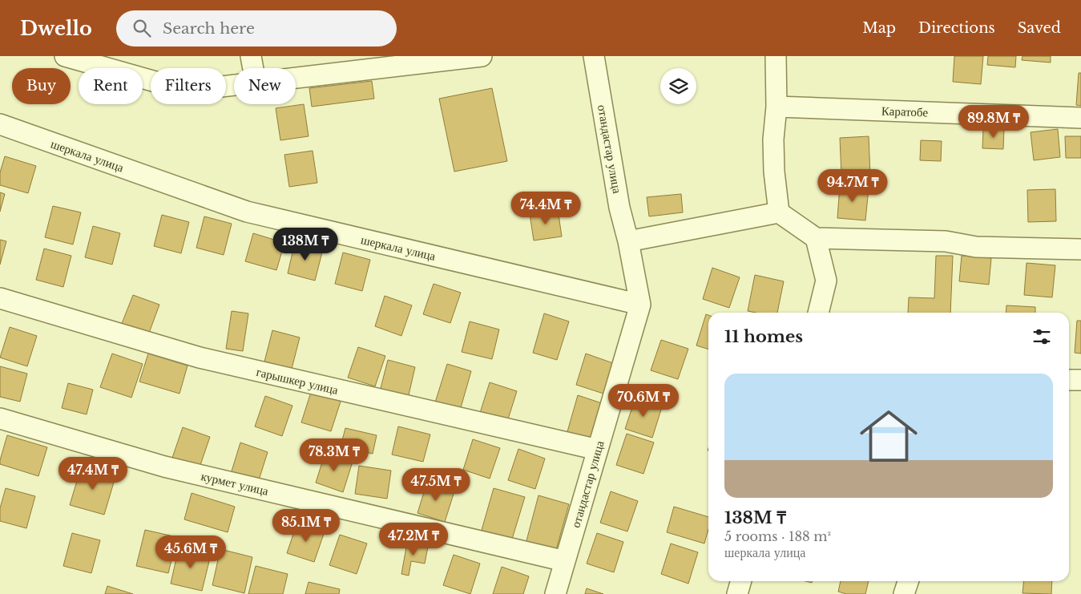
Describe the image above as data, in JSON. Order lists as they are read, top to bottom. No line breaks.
{"streets":{"street":["Каратобе","отандастар улица","шеркала улица","гарышкер улица","курмет улица"]},"crossings":[["отандастар улица","шеркала улица"],["отандастар улица","гарышкер улица"],["отандастар улица","курмет улица"]],"page":{"header":"Dwello","search":"Search here","nav":["Map","Directions","Saved"],"chip":["Buy","Rent","Filters","New"],"price":["89.8M ₸","94.7M ₸","74.4M ₸","138M ₸","70.6M ₸","78.3M ₸","47.4M ₸","47.5M ₸","85.1M ₸","47.2M ₸","45.6M ₸"],"heading":"11 homes","list":[{"name":"138M ₸","note":"5 rooms · 188 m² · шеркала улица"}]}}
